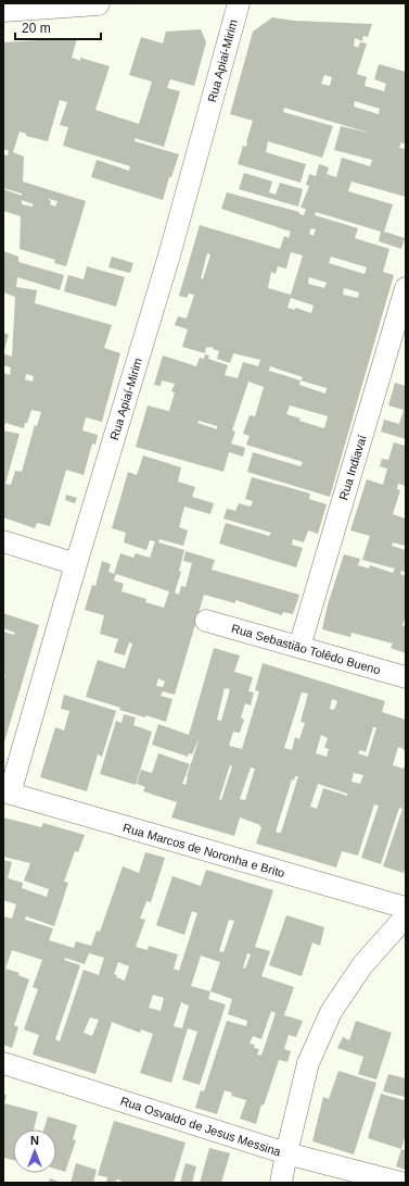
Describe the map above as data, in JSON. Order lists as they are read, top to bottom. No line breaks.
{"streets":{"street":["Rua Apiaí-Mirim","Rua Indiavaí","Rua Sebastião Tolêdo Bueno","Rua Marcos de Noronha e Brito","Rua Osvaldo de Jesus Messina"]},"crossings":[["Rua Apiaí-Mirim","Rua Marcos de Noronha e Brito"],["Rua Indiavaí","Rua Sebastião Tolêdo Bueno"]],"scale_bar":"20 m","north":"top"}
